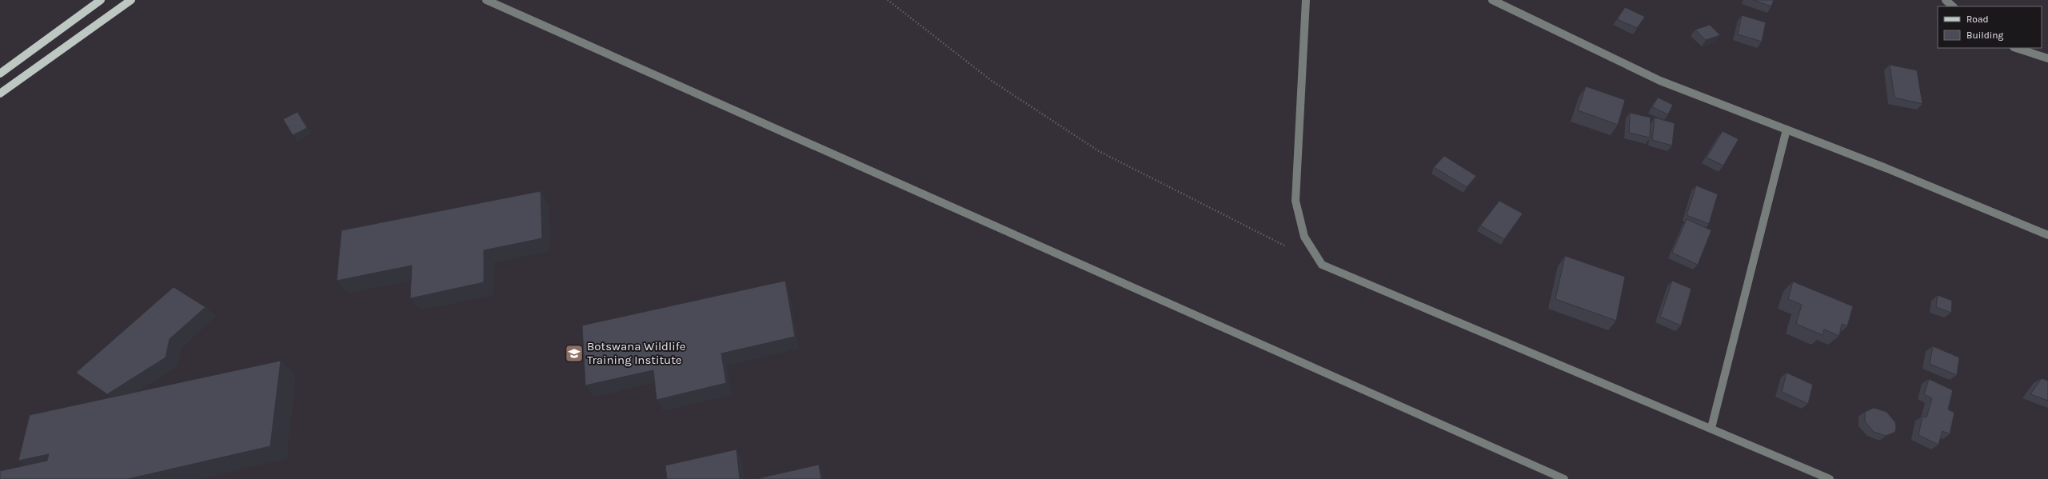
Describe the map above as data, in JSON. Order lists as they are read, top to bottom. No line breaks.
{"places":{"school or university":["Botswana Wildlife Training Institute"]},"legend":["Road","Building"]}
